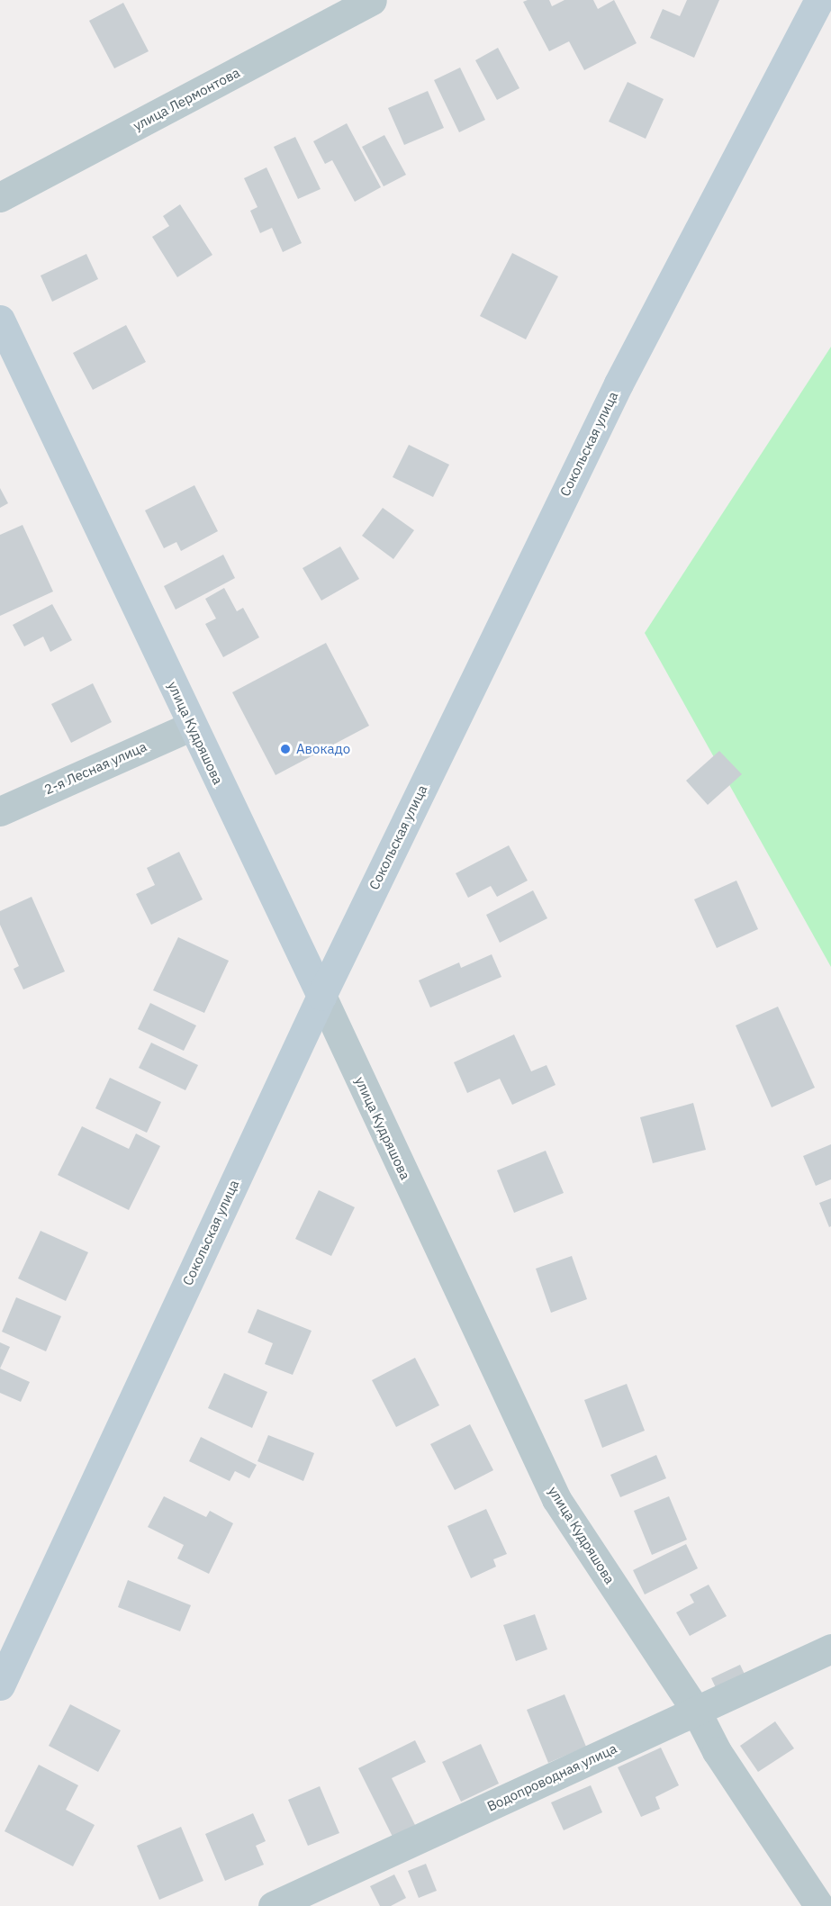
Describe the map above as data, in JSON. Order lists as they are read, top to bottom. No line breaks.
{"streets":{"street":["улица Лермонтова","Сокольская улица","улица Кудряшова","2-я Лесная улица","Водопроводная улица"]},"crossings":[["Сокольская улица","улица Кудряшова"],["улица Кудряшова","2-я Лесная улица"],["улица Кудряшова","Водопроводная улица"]],"places":["Авокадо"]}
